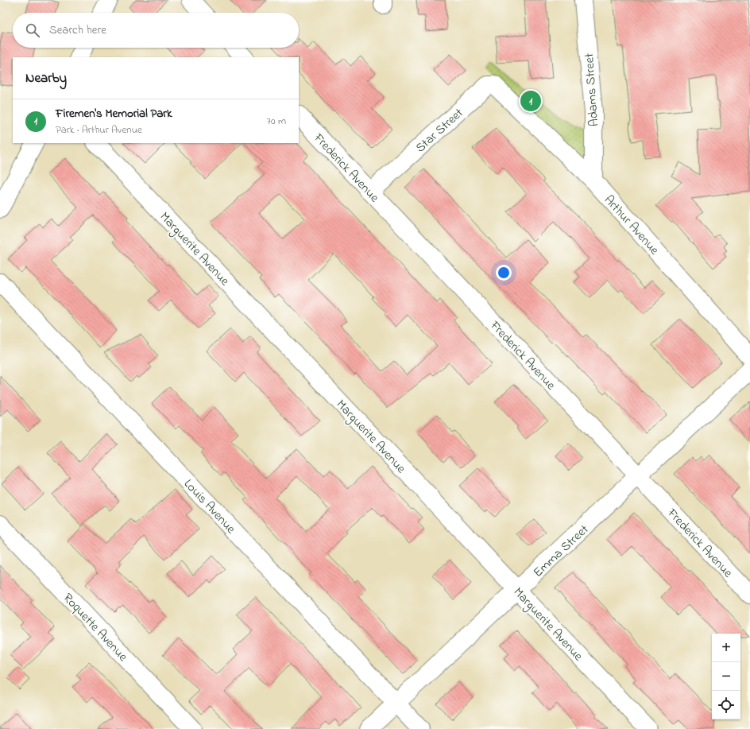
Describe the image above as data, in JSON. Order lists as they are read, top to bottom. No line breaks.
{"streets":{"street":["Adams Street","Star Street","Frederick Avenue","Arthur Avenue","Marguerite Avenue","Louis Avenue","Emma Street","Roquette Avenue"]},"crossings":[["Adams Street","Arthur Avenue"],["Star Street","Frederick Avenue"],["Star Street","Arthur Avenue"],["Frederick Avenue","Emma Street"],["Marguerite Avenue","Emma Street"],["Louis Avenue","Emma Street"]],"page":{"search":"Search here","heading":"Nearby","pins":"1","list":[{"mark":"1","name":"Firemen's Memorial Park","note":"Park · Arthur Avenue","value":"70 m"}],"map_buttons":["+","−"]}}
